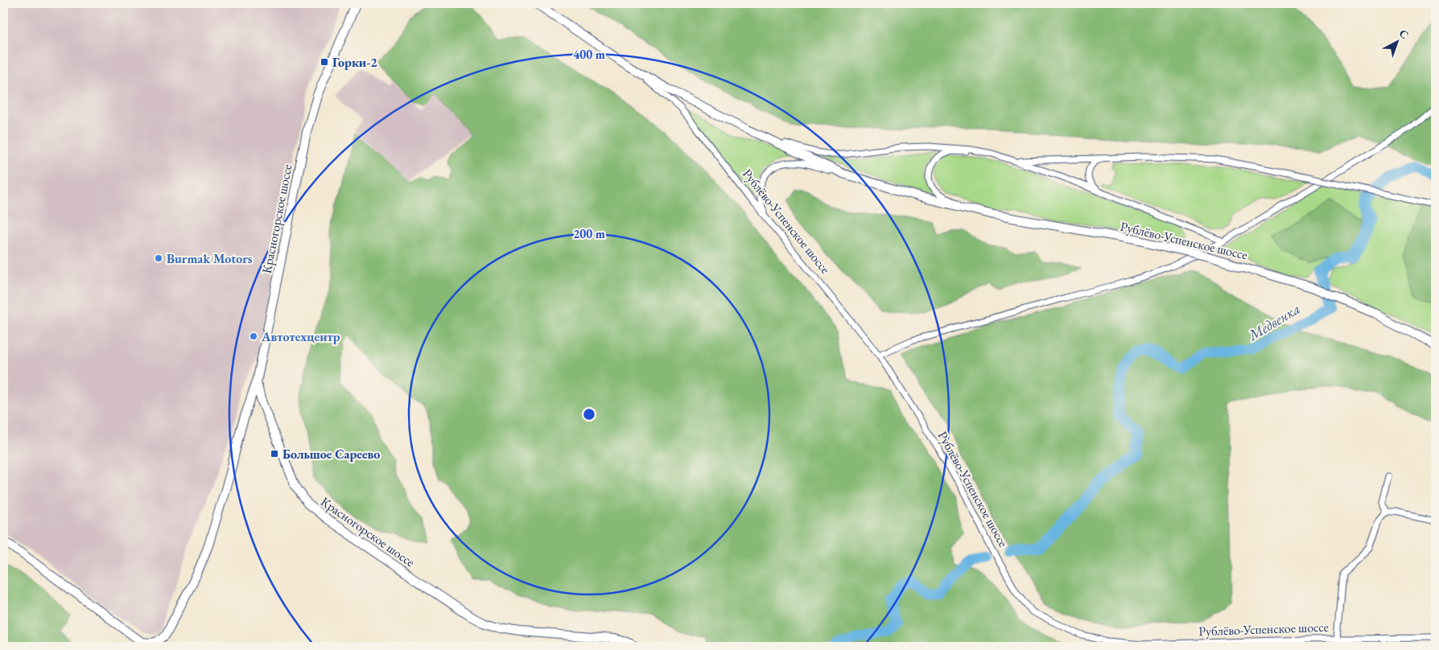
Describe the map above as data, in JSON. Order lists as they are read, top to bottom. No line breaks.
{"streets":{"main road":["Красногорское шоссе","Рублёво-Успенское шоссе"]},"water":["Медвенка"],"places":{"transit":["Горки-2","Большое Сареево"],"other":["Burmak Motors","Автотехцентр"]},"north":"top right","rings":["400 m","200 m"]}
